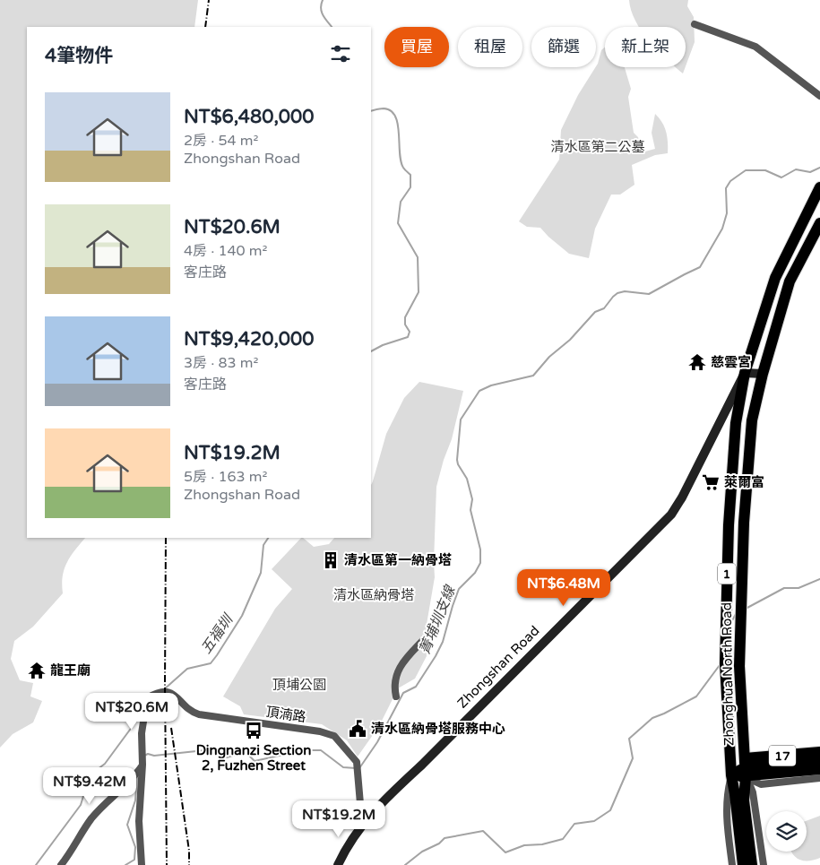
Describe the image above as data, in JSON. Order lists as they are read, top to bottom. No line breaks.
{"streets":{"main road":["1","Zhongshan Road","Zhonghua North Road","17"],"street":["頂湳路"]},"crossings":[["1","Zhonghua North Road"],["1","17"],["Zhongshan Road","Zhonghua North Road"],["Zhongshan Road","頂湳路"],["Zhonghua North Road","17"]],"water":["菁埔圳支線","五福圳"],"parks":["清水區第二公墓","清水區納骨塔","頂埔公園"],"places":{"temple":["慈雲宮","龍王廟"],"supermarket":["萊爾富"],"building":["清水區第一納骨塔"],"public building":["清水區納骨塔服務中心"],"bus stop":["Dingnanzi Section 2, Fuzhen Street"]},"page":{"chip":["買屋","租屋","篩選","新上架"],"heading":"4筆物件","list":[{"name":"NT$6,480,000","note":"2房 · 54 m² · Zhongshan Road"},{"name":"NT$20.6M","note":"4房 · 140 m² · 客庄路"},{"name":"NT$9,420,000","note":"3房 · 83 m² · 客庄路"},{"name":"NT$19.2M","note":"5房 · 163 m² · Zhongshan Road"}],"price":["NT$6.48M","NT$20.6M","NT$9.42M","NT$19.2M"]}}
